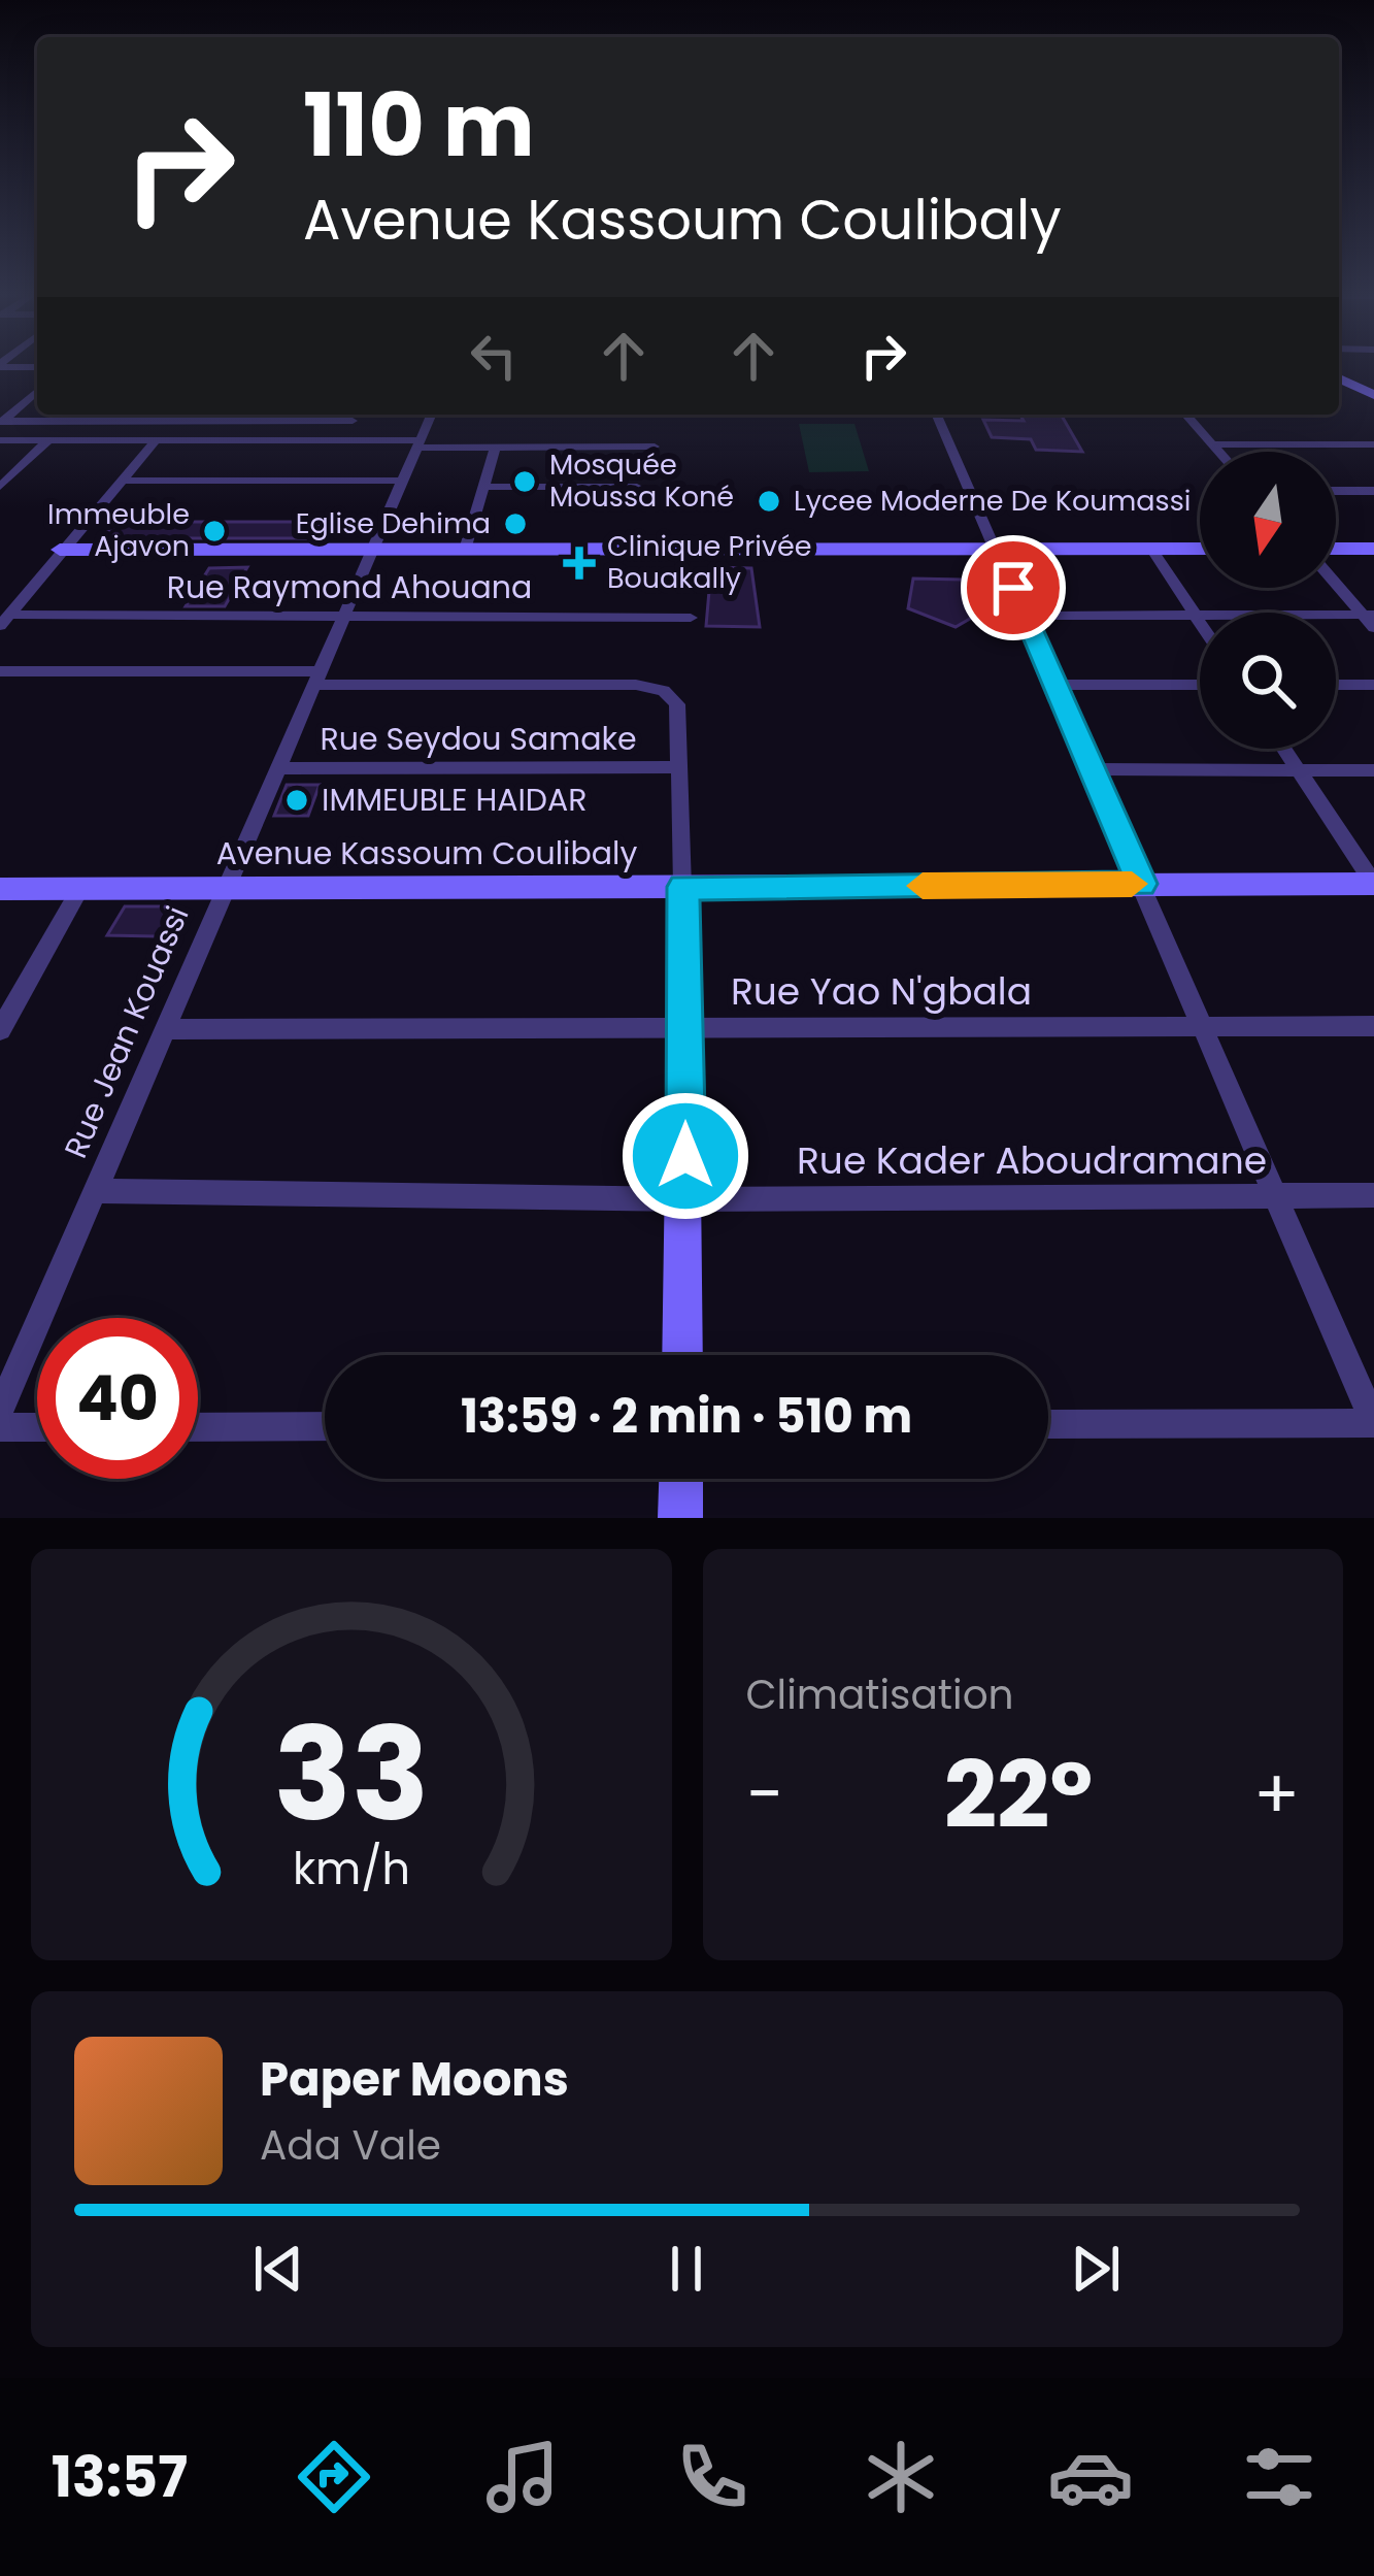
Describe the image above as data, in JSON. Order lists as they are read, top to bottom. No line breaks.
{"streets":{"street":["Rue Raymond Ahouana","Rue Seydou Samake","Avenue Kassoum Coulibaly","Rue Yao N'gbala","Rue Jean Kouassi","Rue Kader Aboudramane"]},"crossings":[["Rue Raymond Ahouana","Rue Jean Kouassi"],["Rue Seydou Samake","Rue Jean Kouassi"],["Avenue Kassoum Coulibaly","Rue Jean Kouassi"],["Rue Yao N'gbala","Rue Jean Kouassi"],["Rue Jean Kouassi","Rue Kader Aboudramane"]],"places":{"other":["Mosquée Moussa Koné","Lycee Moderne De Koumassi","Eglise Dehima","Immeuble Ajavon","IMMEUBLE HAIDAR"],"health":["Clinique Privée Bouakally"]},"north":"bottom","page":{"turn":["110 m","Avenue Kassoum Coulibaly"],"limit":"40","trip":"13:59 · 2 min · 510 m","tile":"Climatisation","heat":["−","22°","+"],"song":["Paper Moons","Ada Vale"],"tabs":"13:57","gauge":["33","km/h"]}}
